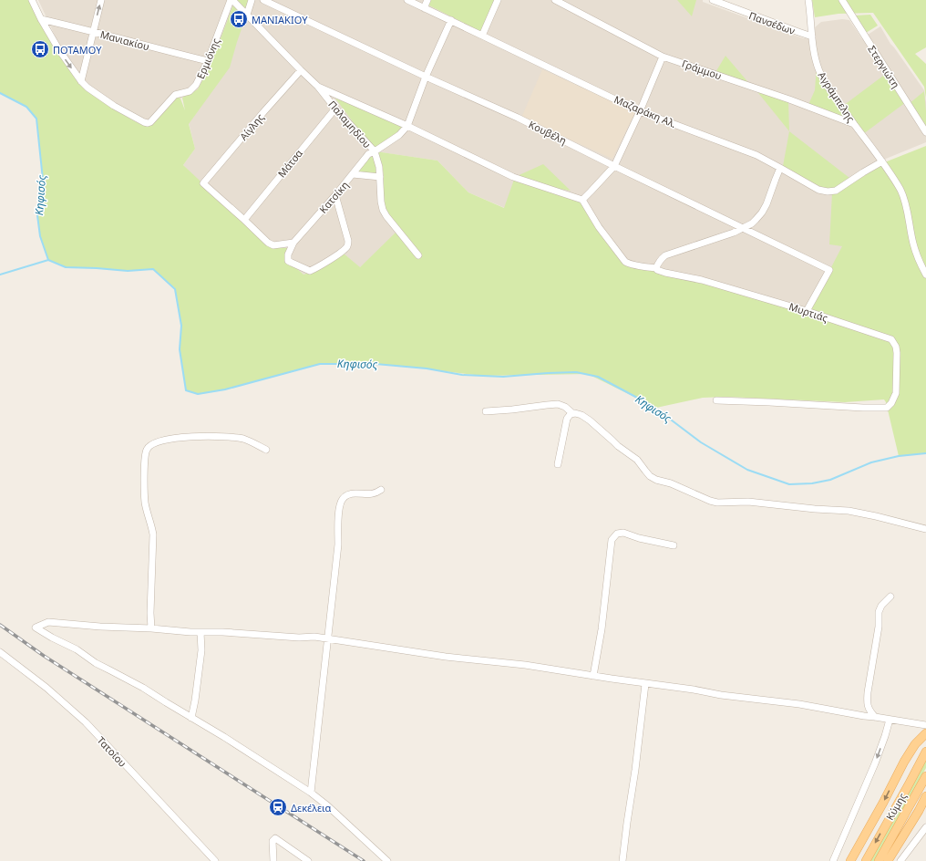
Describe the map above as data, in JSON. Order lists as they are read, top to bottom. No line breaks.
{"streets":{"main road":["Κύμης"],"street":["Πανσέδων","Μανιακίου","Ερμιόνης","Στεργιώτη","Γράμμου","Αγράμπελης","Μαζαράκη Αλ.","Παλαμηδίου","Αίγλης","Κουβέλη","Μάτσα","Κατσίκη","Μυρτιάς","Τατοΐου"]},"crossings":[["Πανσέδων","Αγράμπελης"],["Μανιακίου","Ερμιόνης"],["Ερμιόνης","Παλαμηδίου"],["Γράμμου","Αγράμπελης"],["Αγράμπελης","Μαζαράκη Αλ."],["Μαζαράκη Αλ.","Παλαμηδίου"],["Παλαμηδίου","Αίγλης"],["Παλαμηδίου","Κουβέλη"],["Παλαμηδίου","Μάτσα"],["Παλαμηδίου","Κατσίκη"],["Αίγλης","Μάτσα"],["Κουβέλη","Μυρτιάς"]],"water":["Κηφισός"],"places":{"bus stop":["ΜΑΝΙΑΚΙΟΥ","ΠΟΤΑΜΟΥ"],"station":["Δεκέλεια"]}}
